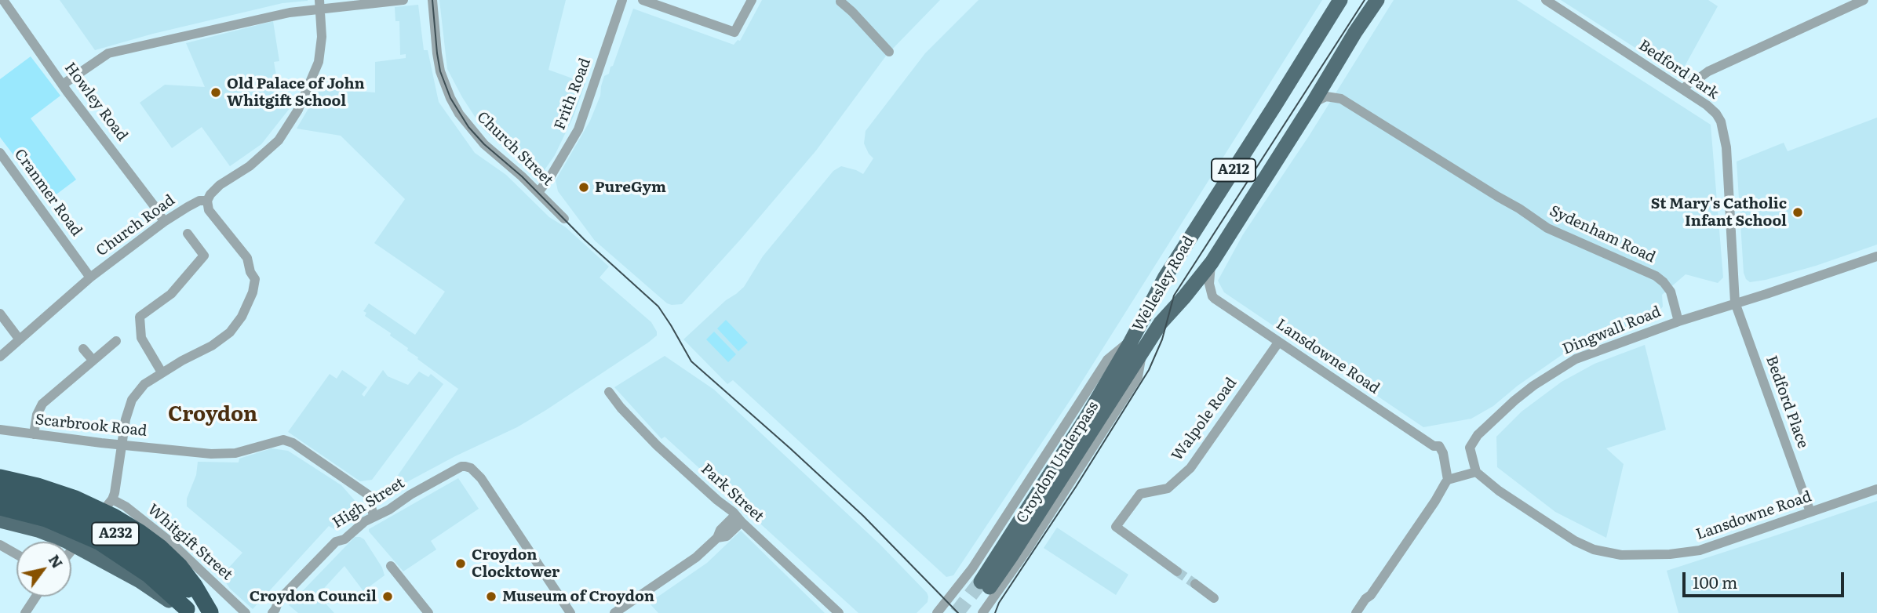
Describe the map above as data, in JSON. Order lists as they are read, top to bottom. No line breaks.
{"streets":{"highway":["A232"],"main road":["A212","Wellesley Road","Croydon Underpass"],"street":["Bedford Park","Frith Road","Howley Road","Church Street","Cranmer Road","Church Road","Sydenham Road","Dingwall Road","Lansdowne Road","Bedford Place","Walpole Road","Scarbrook Road","Park Street","High Street","Whitgift Street"]},"crossings":[["Bedford Park","Bedford Place"],["Frith Road","Church Street"],["Howley Road","Church Road"],["Cranmer Road","Church Road"],["Sydenham Road","Wellesley Road"],["Sydenham Road","Dingwall Road"],["Wellesley Road","Lansdowne Road"],["Wellesley Road","Croydon Underpass"],["Dingwall Road","Lansdowne Road"],["Lansdowne Road","Bedford Place"],["Lansdowne Road","Walpole Road"],["Scarbrook Road","High Street"]],"districts":["Croydon"],"places":["Old Palace of John Whitgift School","PureGym","St Mary's Catholic Infant School","Croydon Clocktower","Croydon Council","Museum of Croydon"],"scale_bar":"100 m","north":"top right"}
